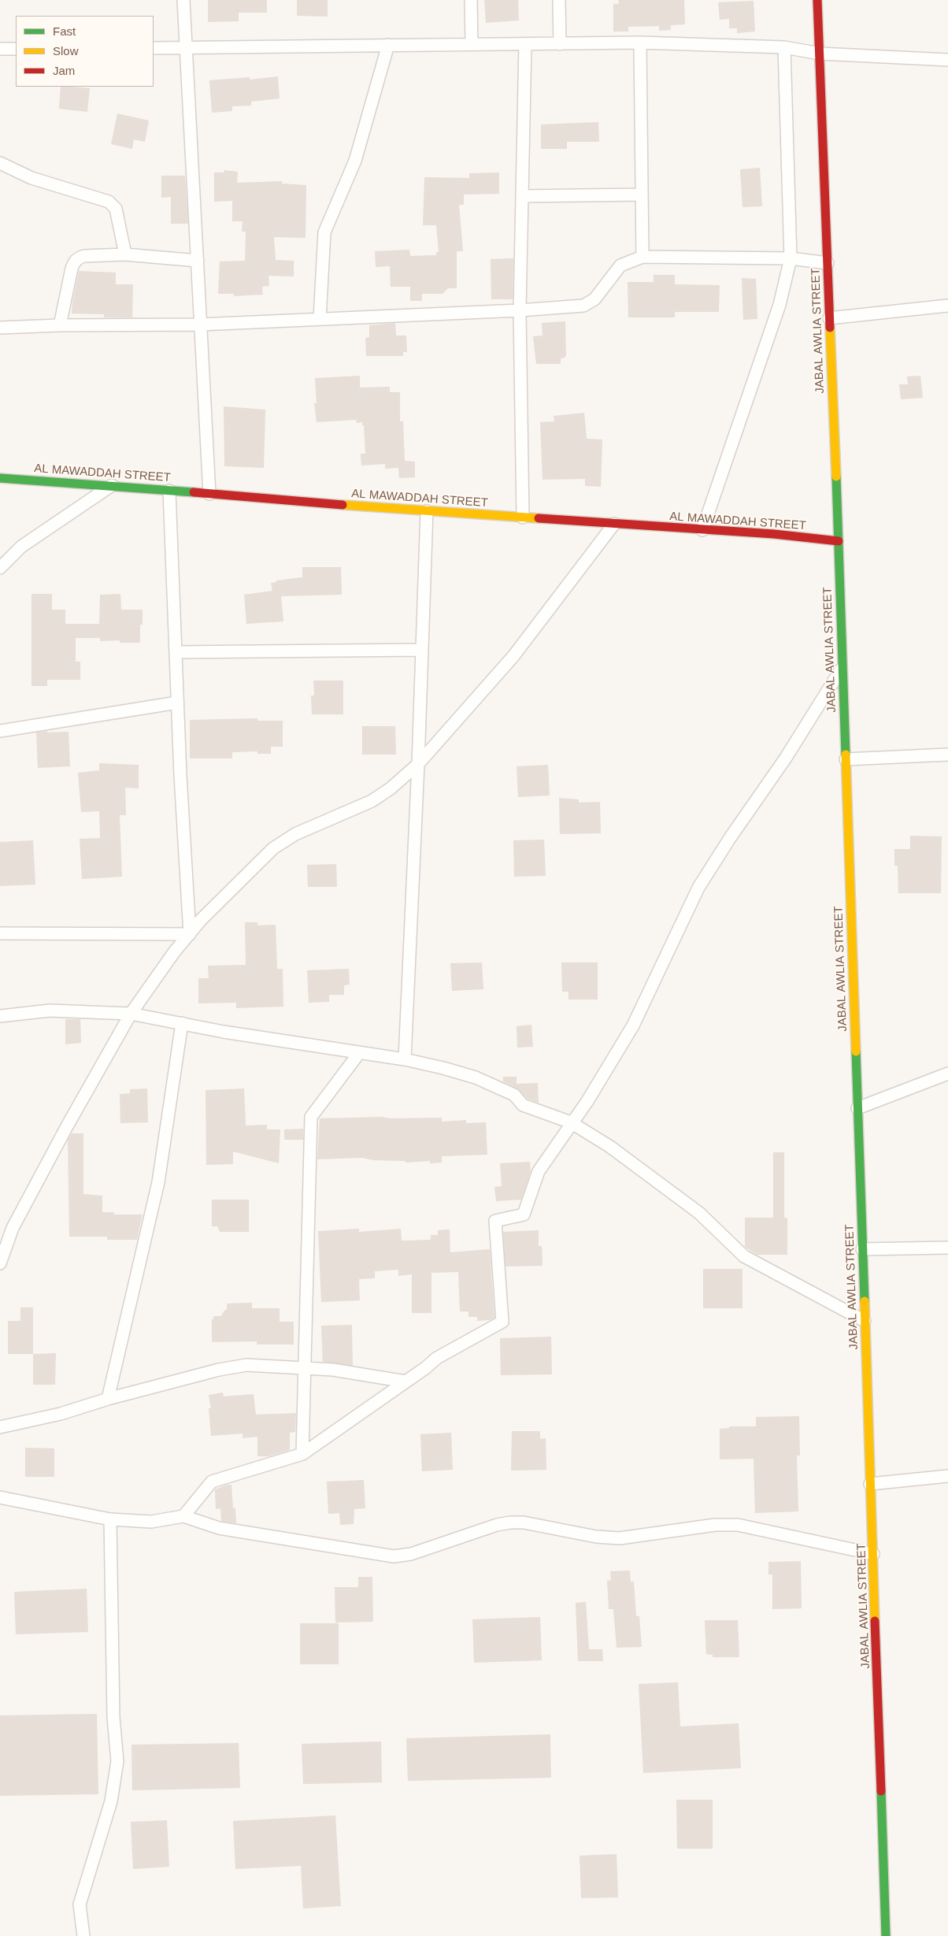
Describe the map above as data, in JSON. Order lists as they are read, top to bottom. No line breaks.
{"streets":{"main road":["JABAL AWLIA STREET","AL MAWADDAH STREET"]},"crossings":[["JABAL AWLIA STREET","AL MAWADDAH STREET"]],"legend":["Fast","Slow","Jam"]}
